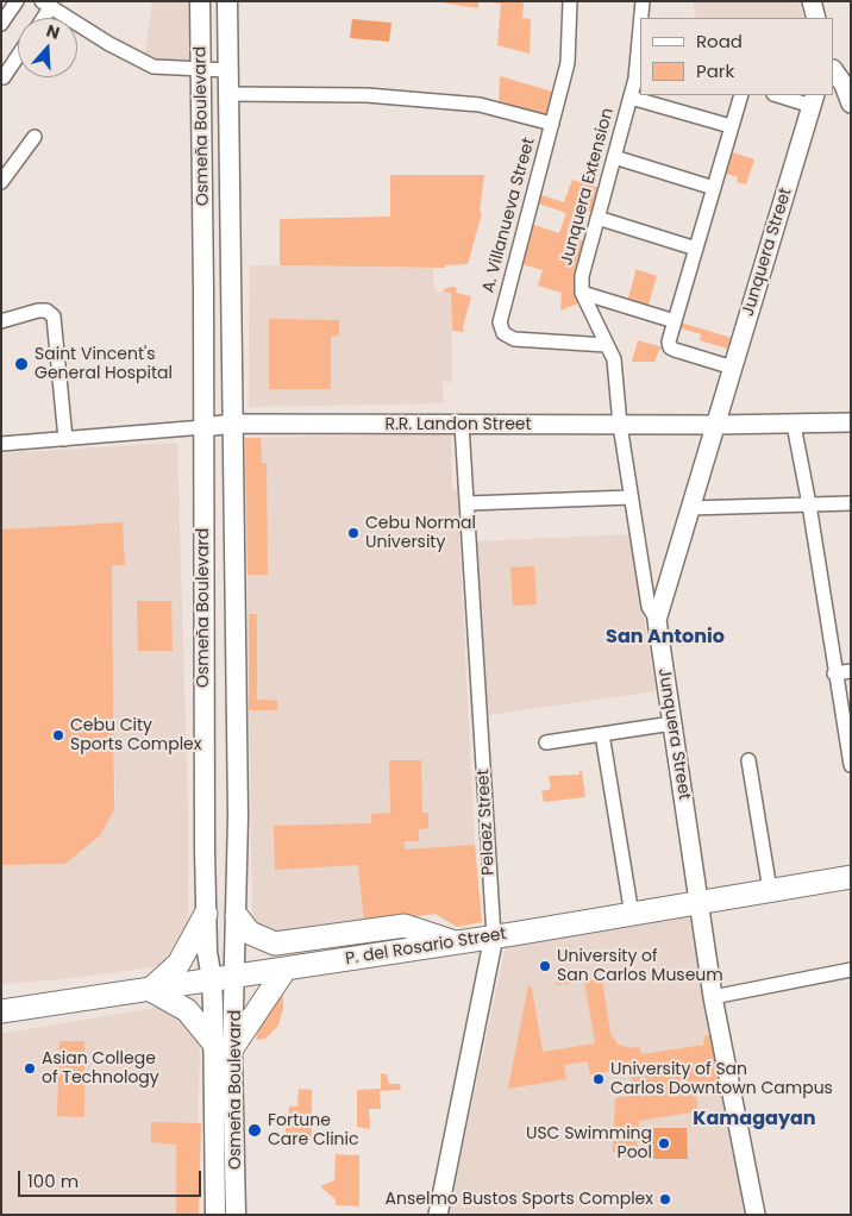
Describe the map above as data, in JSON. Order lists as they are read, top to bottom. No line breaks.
{"streets":{"main road":["Osmeña Boulevard","P. del Rosario Street"],"street":["Junquera Extension","A. Villanueva Street","Junquera Street","R.R. Landon Street","Pelaez Street"]},"crossings":[["Osmeña Boulevard","R.R. Landon Street"],["Osmeña Boulevard","P. del Rosario Street"],["Junquera Street","R.R. Landon Street"],["Junquera Street","P. del Rosario Street"],["R.R. Landon Street","Pelaez Street"],["Pelaez Street","P. del Rosario Street"]],"districts":["San Antonio","Kamagayan"],"places":["Saint Vincent's General Hospital","Cebu Normal University","Cebu City Sports Complex","University of San Carlos Museum","Asian College of Technology","University of San Carlos Downtown Campus","Fortune Care Clinic","USC Swimming Pool","Anselmo Bustos Sports Complex"],"legend":["Road","Park"],"scale_bar":"100 m","north":"top"}
